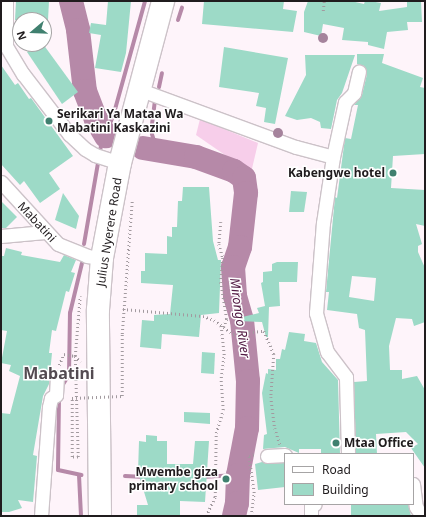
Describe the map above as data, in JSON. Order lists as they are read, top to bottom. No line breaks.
{"streets":{"highway":["Julius Nyerere Road"],"street":["Mabatini"]},"crossings":[["Mabatini","Julius Nyerere Road"]],"districts":["Mabatini"],"water":["Mirongo River"],"places":["Serikari Ya Mataa Wa Mabatini Kaskazini","Kabengwe hotel","Mtaa Office","Mwembe giza primary school"],"legend":["Road","Building"],"north":"left"}
